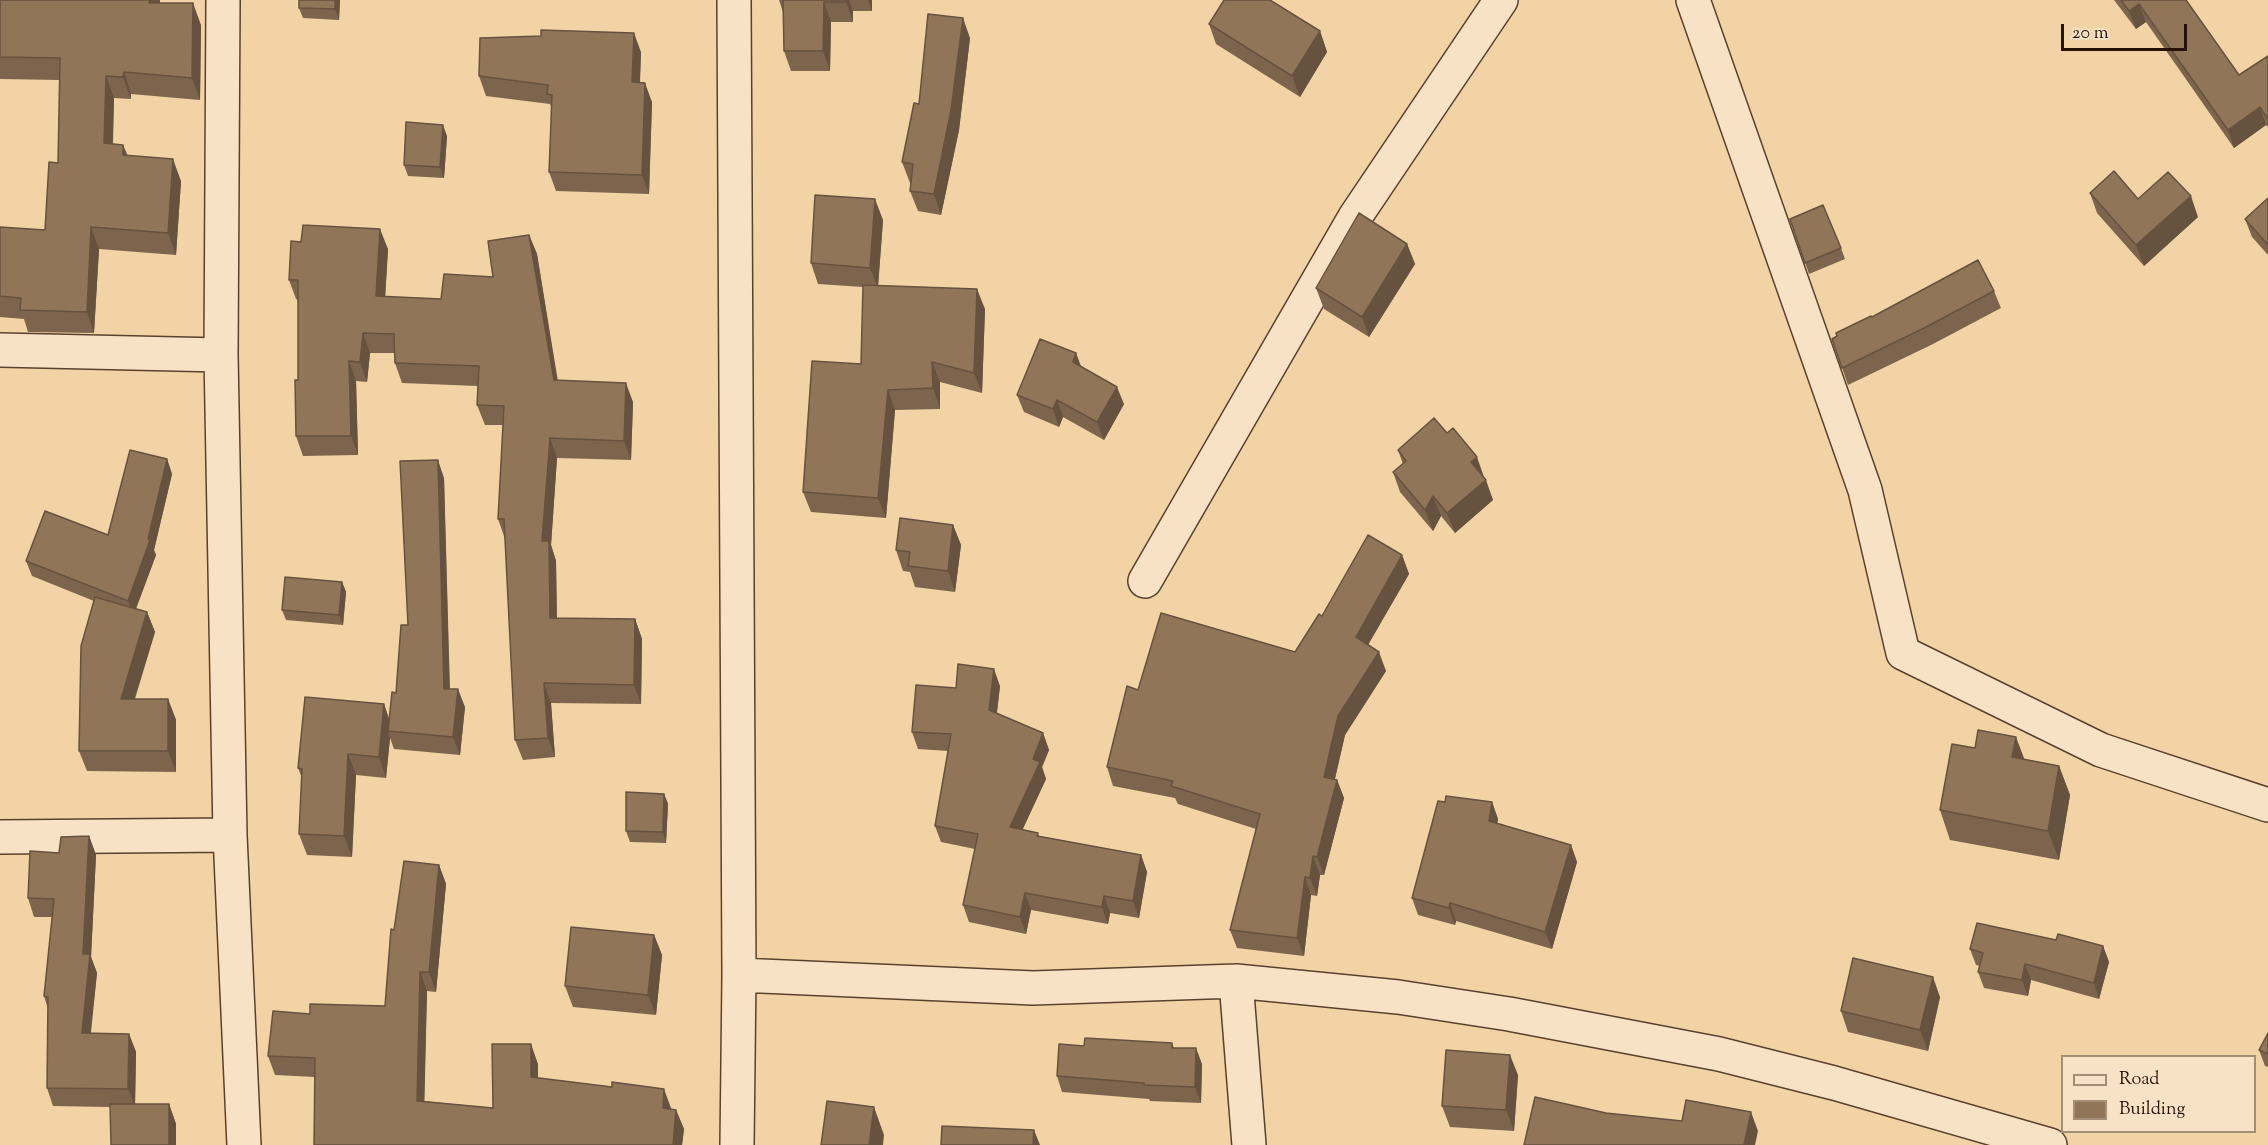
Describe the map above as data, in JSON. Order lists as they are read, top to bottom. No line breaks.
{"legend":["Road","Building"],"scale_bar":"20 m"}
